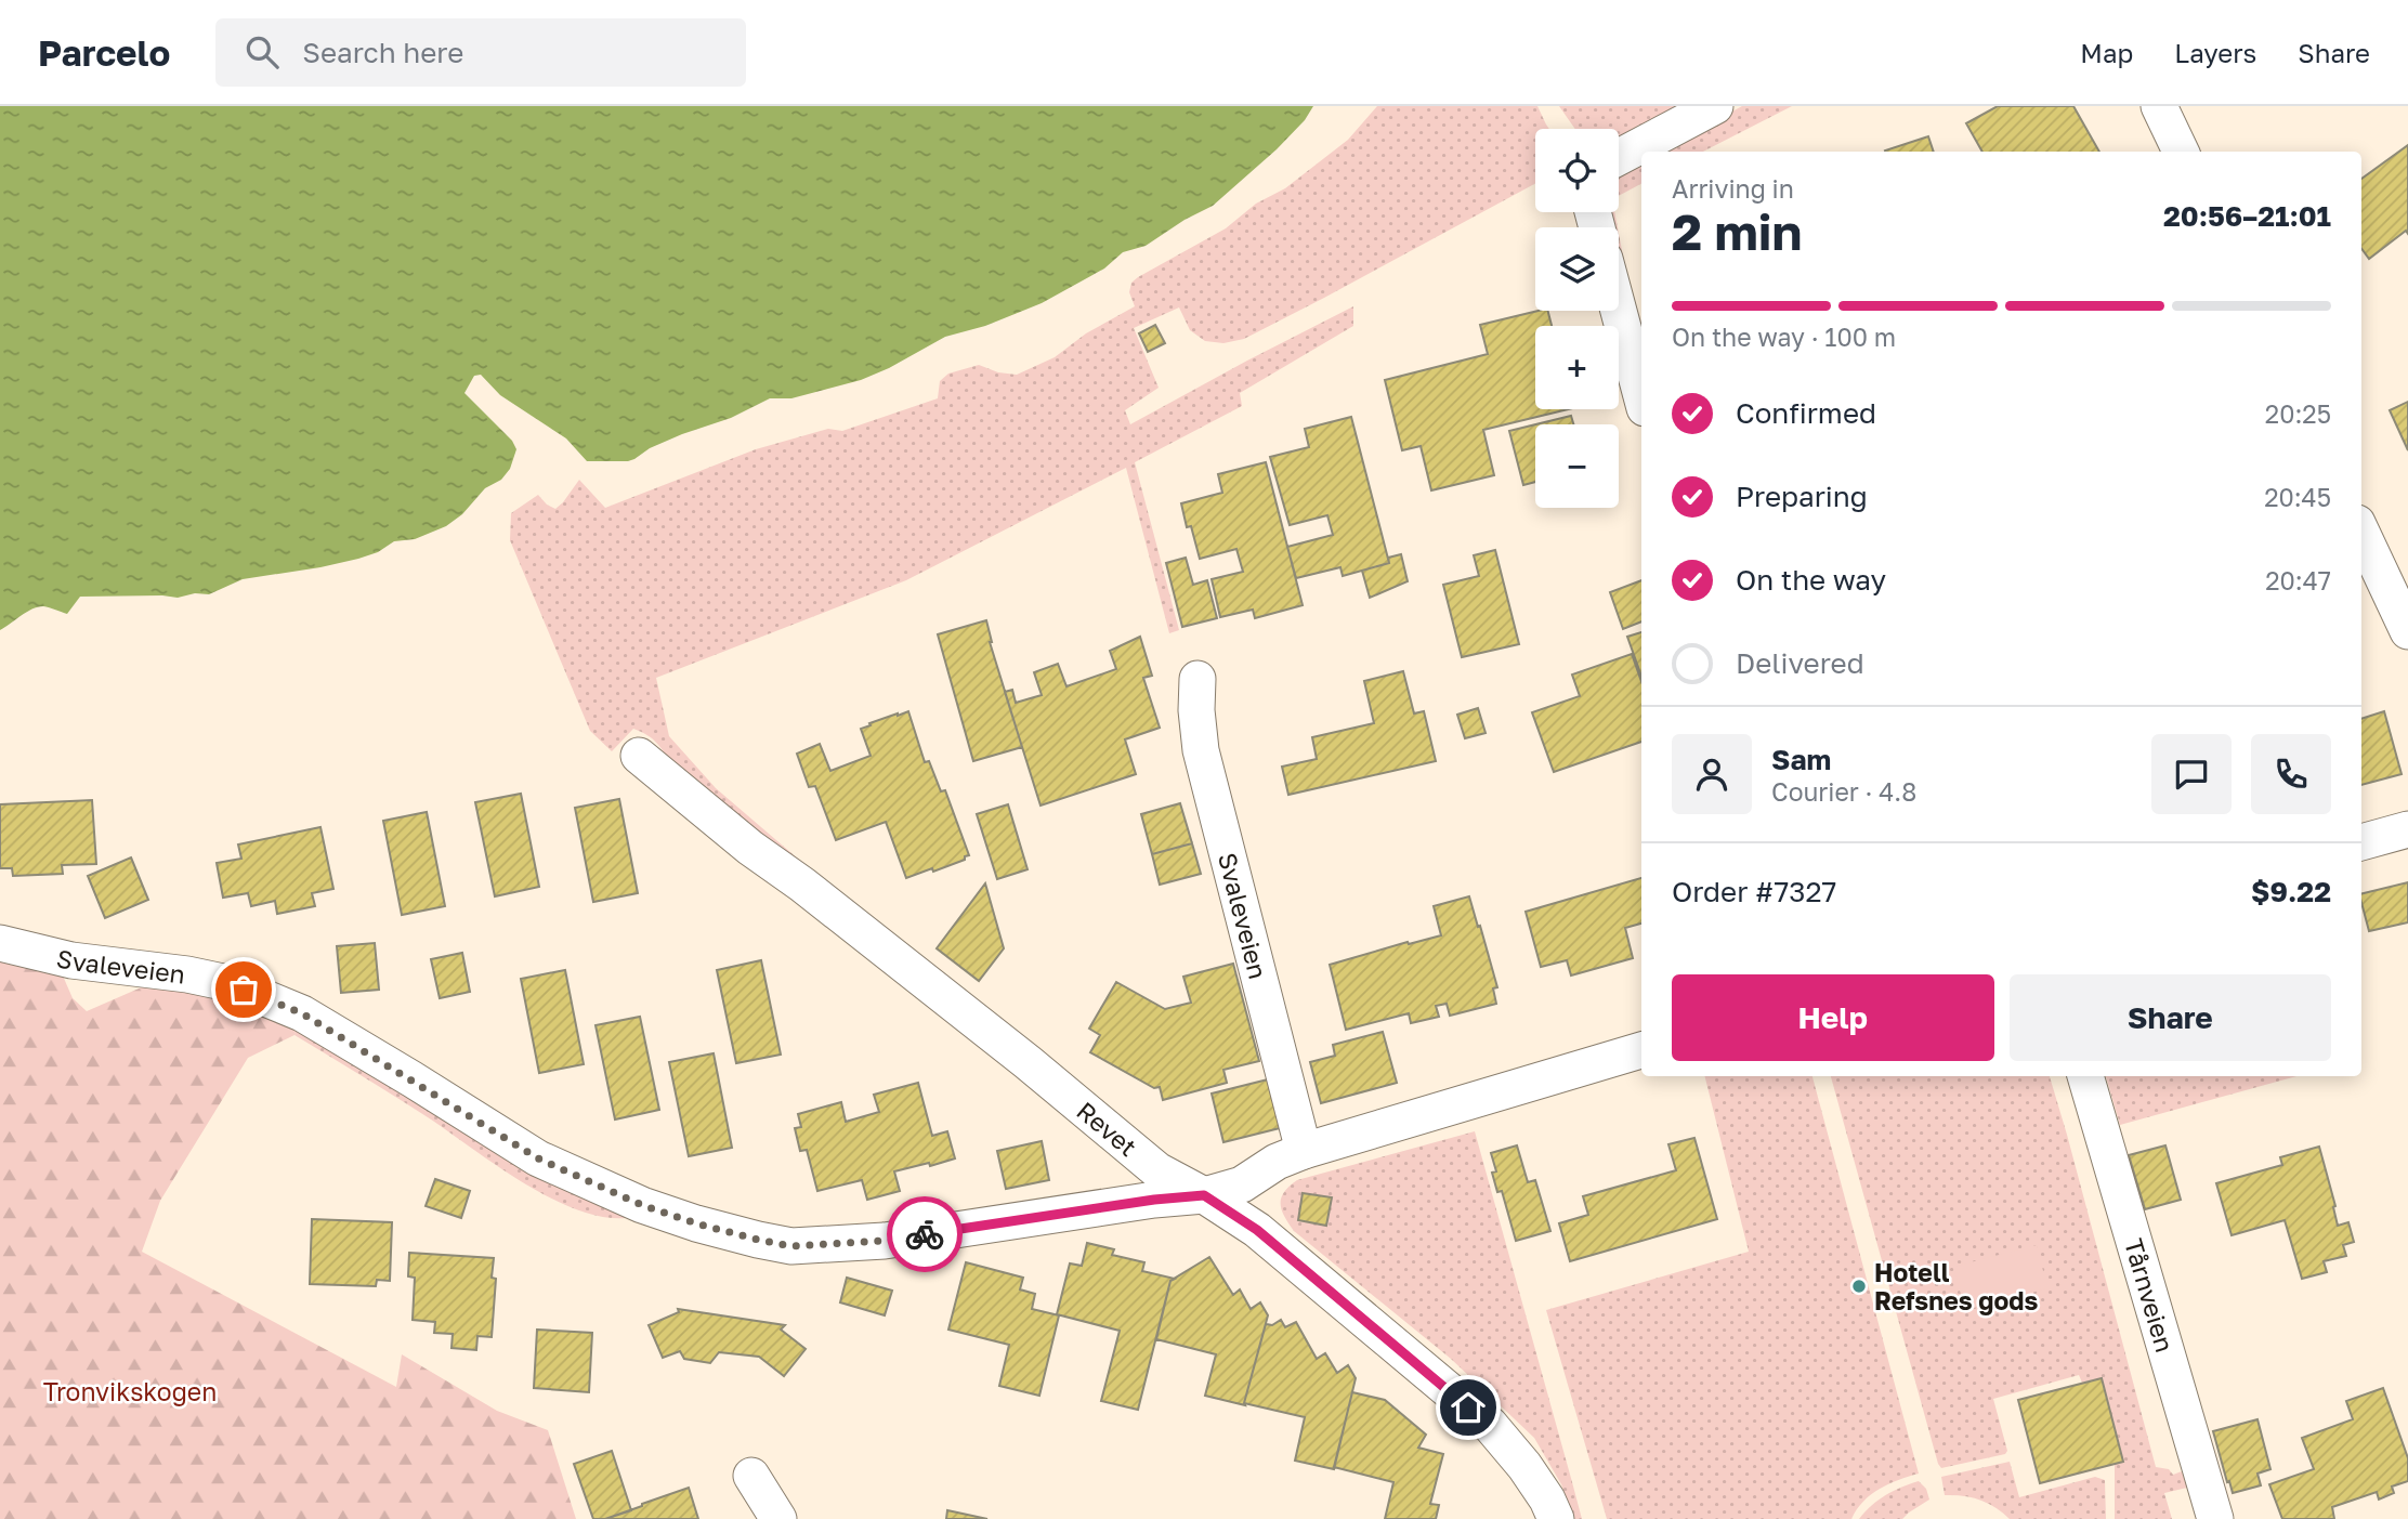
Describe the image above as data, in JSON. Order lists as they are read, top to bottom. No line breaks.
{"streets":{"street":["Svaleveien","Revet","Tårnveien"]},"crossings":[["Svaleveien","Revet"]],"parks":["Tronvikskogen"],"places":["Hotell Refsnes gods"],"page":{"header":"Parcelo","search":"Search here","nav":["Map","Layers","Share"],"map_buttons":["+","−"],"heading":["2 min","Arriving in","20:56–21:01"],"panel":["Sam","Courier · 4.8","Order #7327","$9.22"],"bar":"On the way · 100 m","list":[["Confirmed","20:25"],["Preparing","20:45"],["On the way","20:47"],"Delivered"],"buttons":["Help","Share"]}}
